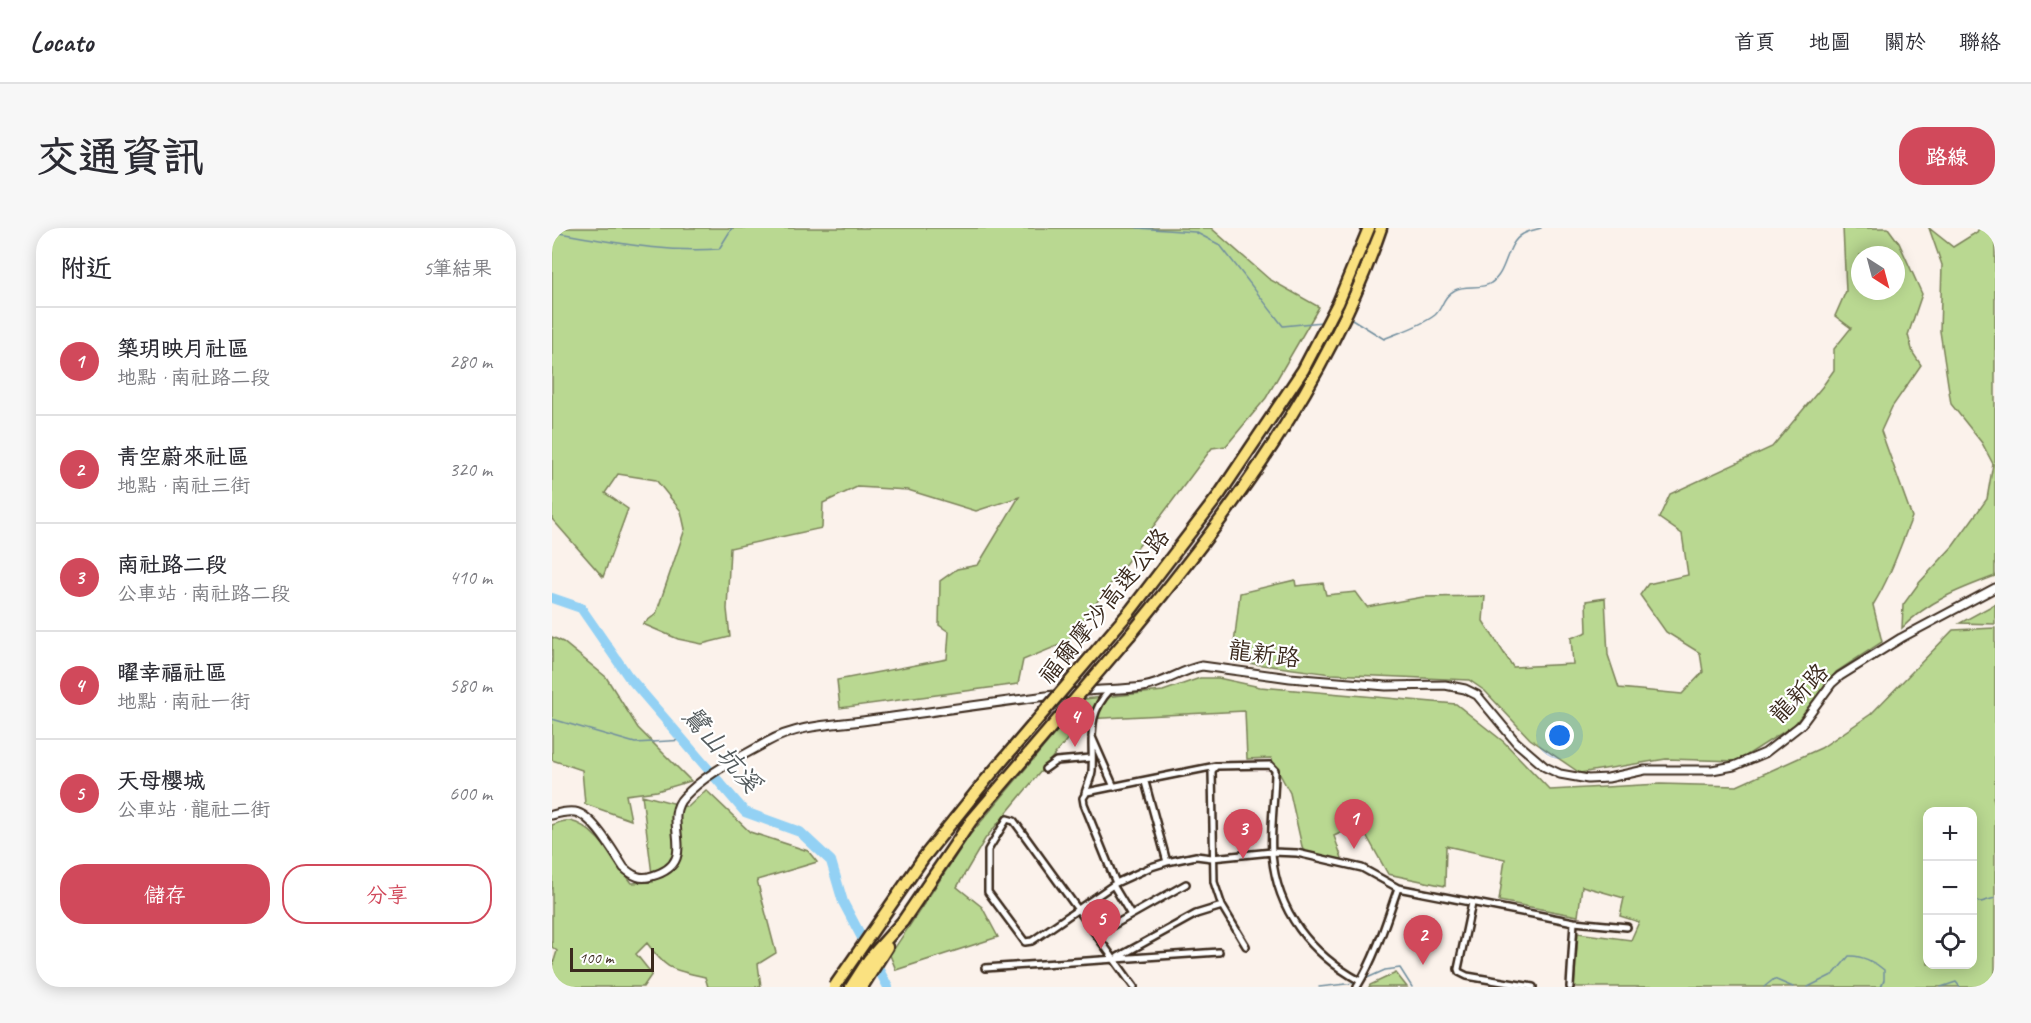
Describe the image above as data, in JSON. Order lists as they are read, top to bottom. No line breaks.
{"streets":{"highway":["福爾摩沙高速公路"],"street":["龍新路"]},"water":["鷺山坑溪"],"scale_bar":"100 m","north":"bottom right","page":{"header":"Locato","nav":["首頁","地圖","關於","聯絡"],"buttons":["路線",["儲存","分享"]],"title":"交通資訊","heading":["附近","5筆結果"],"list":[{"mark":"1","name":"築玥映月社區","note":"地點 · 南社路二段","value":"280 m"},{"mark":"2","name":"青空蔚來社區","note":"地點 · 南社三街","value":"320 m"},{"mark":"3","name":"南社路二段","note":"公車站 · 南社路二段","value":"410 m"},{"mark":"4","name":"曜幸福社區","note":"地點 · 南社一街","value":"580 m"},{"mark":"5","name":"天母櫻城","note":"公車站 · 龍社二街","value":"600 m"}],"pins":["4","1","3","5","2"],"map_buttons":["+","−"],"scale":"100 m"}}
